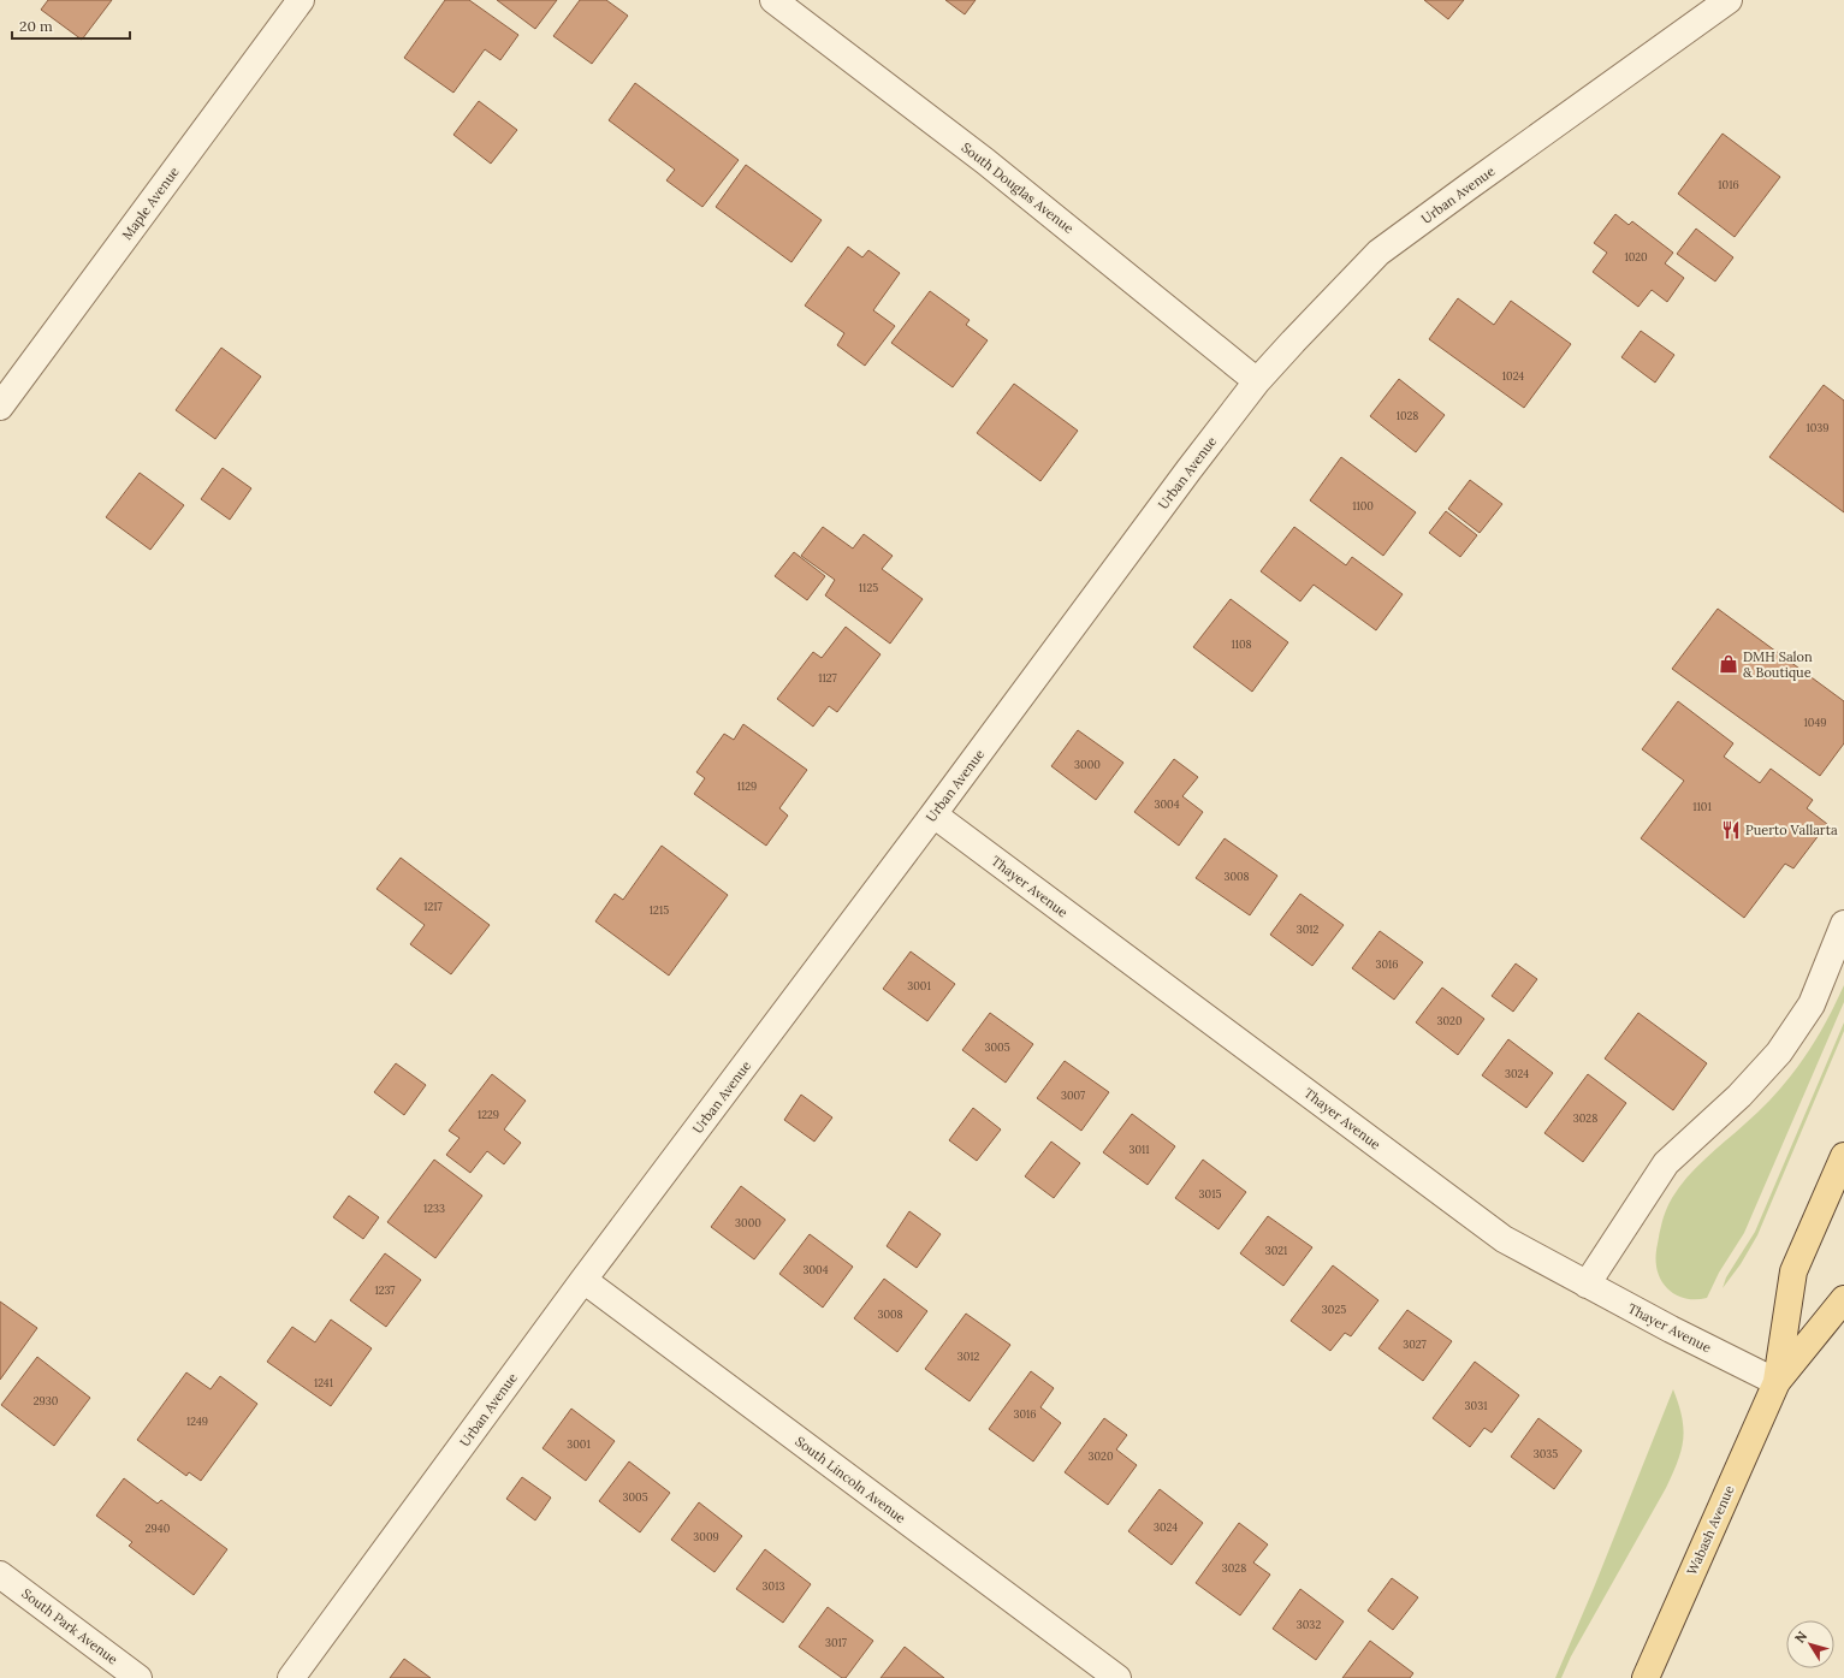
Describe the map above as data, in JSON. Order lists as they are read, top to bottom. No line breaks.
{"streets":{"main road":["Wabash Avenue"],"street":["South Douglas Avenue","Urban Avenue","Maple Avenue","Thayer Avenue","South Lincoln Avenue","South Park Avenue"]},"crossings":[["South Douglas Avenue","Urban Avenue"],["Urban Avenue","Thayer Avenue"],["Urban Avenue","South Lincoln Avenue"],["Thayer Avenue","Wabash Avenue"]],"places":{"shop":["DMH Salon & Boutique"],"restaurant":["Puerto Vallarta"]},"house_numbers":["1016","1020","1024","1028","1039","1100","1125","1108","1127","1049","3000","1129","3004","1101","3008","1217","1215","3012","3016","3001","3020","3005","3024","3007","1229","3028","3011","3015","1233","3000","3021","3004","1237","3025","3008","3027","3012","1241","2930","3031","3016","1249","3001","3035","3020","3005","3024","2940","3009","3028","3013","3032","3017"],"scale_bar":"20 m","north":"top left"}
